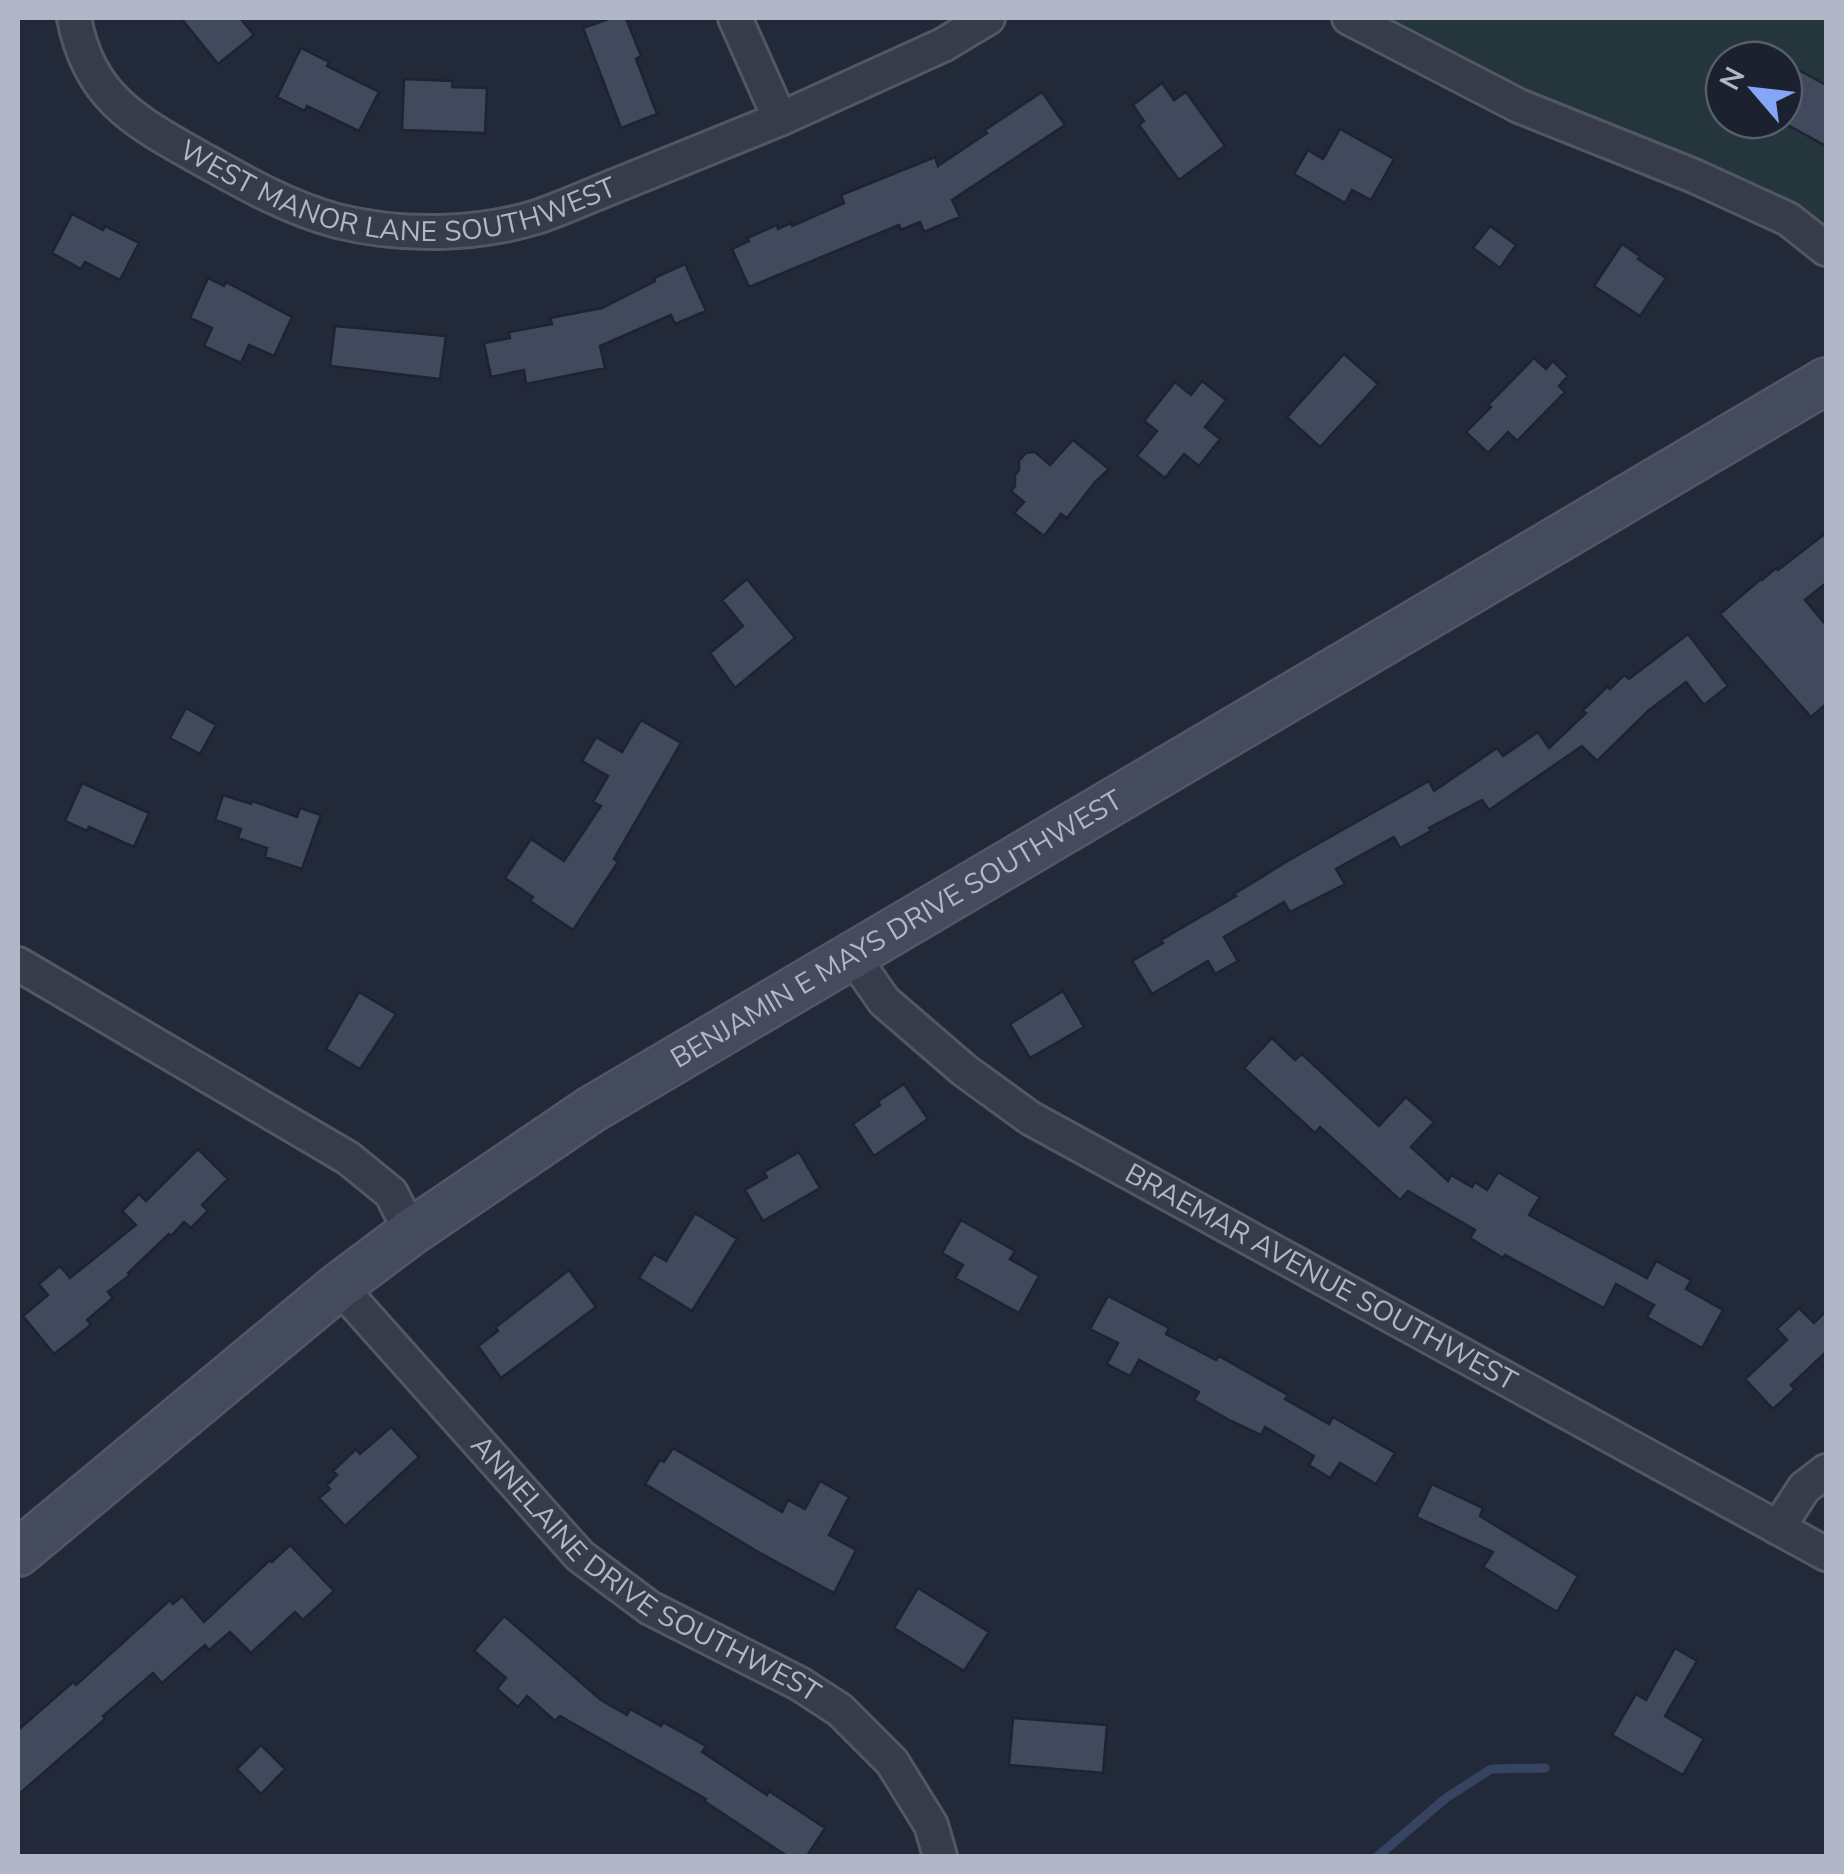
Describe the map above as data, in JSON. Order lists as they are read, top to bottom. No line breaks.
{"streets":{"street":["WEST MANOR LANE SOUTHWEST","BENJAMIN E MAYS DRIVE SOUTHWEST","BRAEMAR AVENUE SOUTHWEST","ANNELAINE DRIVE SOUTHWEST"]},"crossings":[["BENJAMIN E MAYS DRIVE SOUTHWEST","BRAEMAR AVENUE SOUTHWEST"],["BENJAMIN E MAYS DRIVE SOUTHWEST","ANNELAINE DRIVE SOUTHWEST"]],"north":"top left"}
